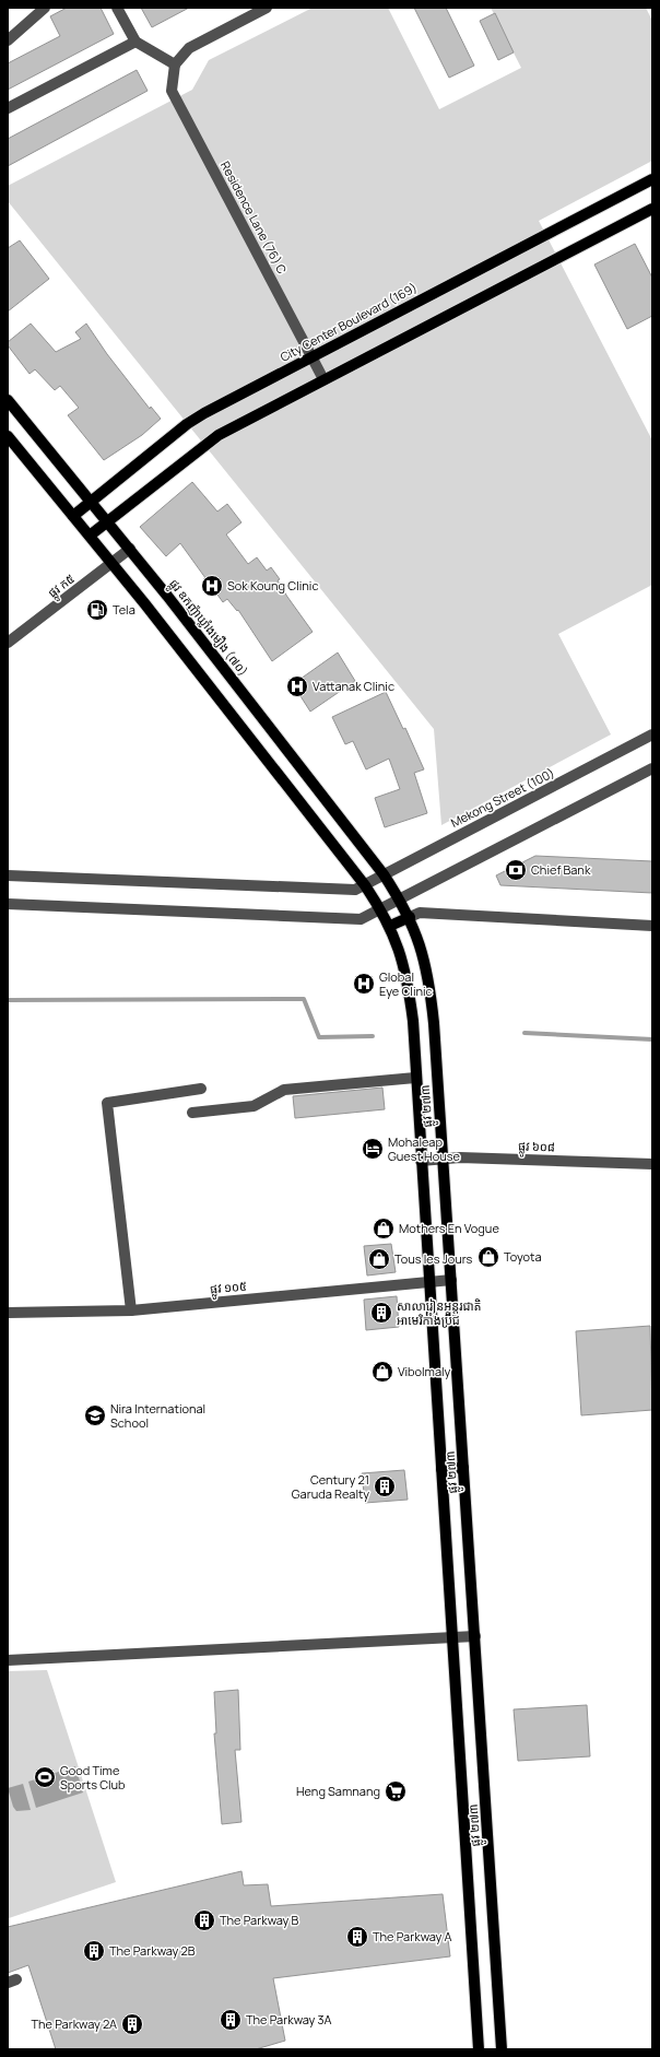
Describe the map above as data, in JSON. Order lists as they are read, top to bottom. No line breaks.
{"streets":{"main road":["City Center Boulevard (169)","ផ្លូវ ឧកញ៉ាឃ្លាំងមឿង (៧០)","ផ្លូវ ២៧៣"],"street":["Residence Lane (76) C","ផ្លូវ ក៥","Mekong Street (100)","ផ្លូវ ៦០៨","ផ្លូវ ១០៥"]},"crossings":[["Residence Lane (76) C","City Center Boulevard (169)"],["City Center Boulevard (169)","ផ្លូវ ឧកញ៉ាឃ្លាំងមឿង (៧០)"],["ផ្លូវ ក៥","ផ្លូវ ឧកញ៉ាឃ្លាំងមឿង (៧០)"],["ផ្លូវ ឧកញ៉ាឃ្លាំងមឿង (៧០)","Mekong Street (100)"],["ផ្លូវ ឧកញ៉ាឃ្លាំងមឿង (៧០)","ផ្លូវ ២៧៣"],["Mekong Street (100)","ផ្លូវ ២៧៣"],["ផ្លូវ ២៧៣","ផ្លូវ ៦០៨"],["ផ្លូវ ២៧៣","ផ្លូវ ១០៥"]],"places":{"hospital":["Sok Koung Clinic","Vattanak Clinic","Global Eye Clinic"],"fuel station":["Tela"],"bank":["Chief Bank"],"hotel":["Mohaleap Guest House"],"shop":["Mothers En Vogue","Toyota","Tous les Jours","Vibolmaly"],"building":["សាលារៀនអន្តរជាតិ អាមេរិកាំងប្រ៊ីជ","Century 21 Garuda Realty","The Parkway B","The Parkway A","The Parkway 2B","The Parkway 3A","The Parkway 2A"],"school or university":["Nira International School"],"sports":["Good Time Sports Club"],"supermarket":["Heng Samnang"]}}
